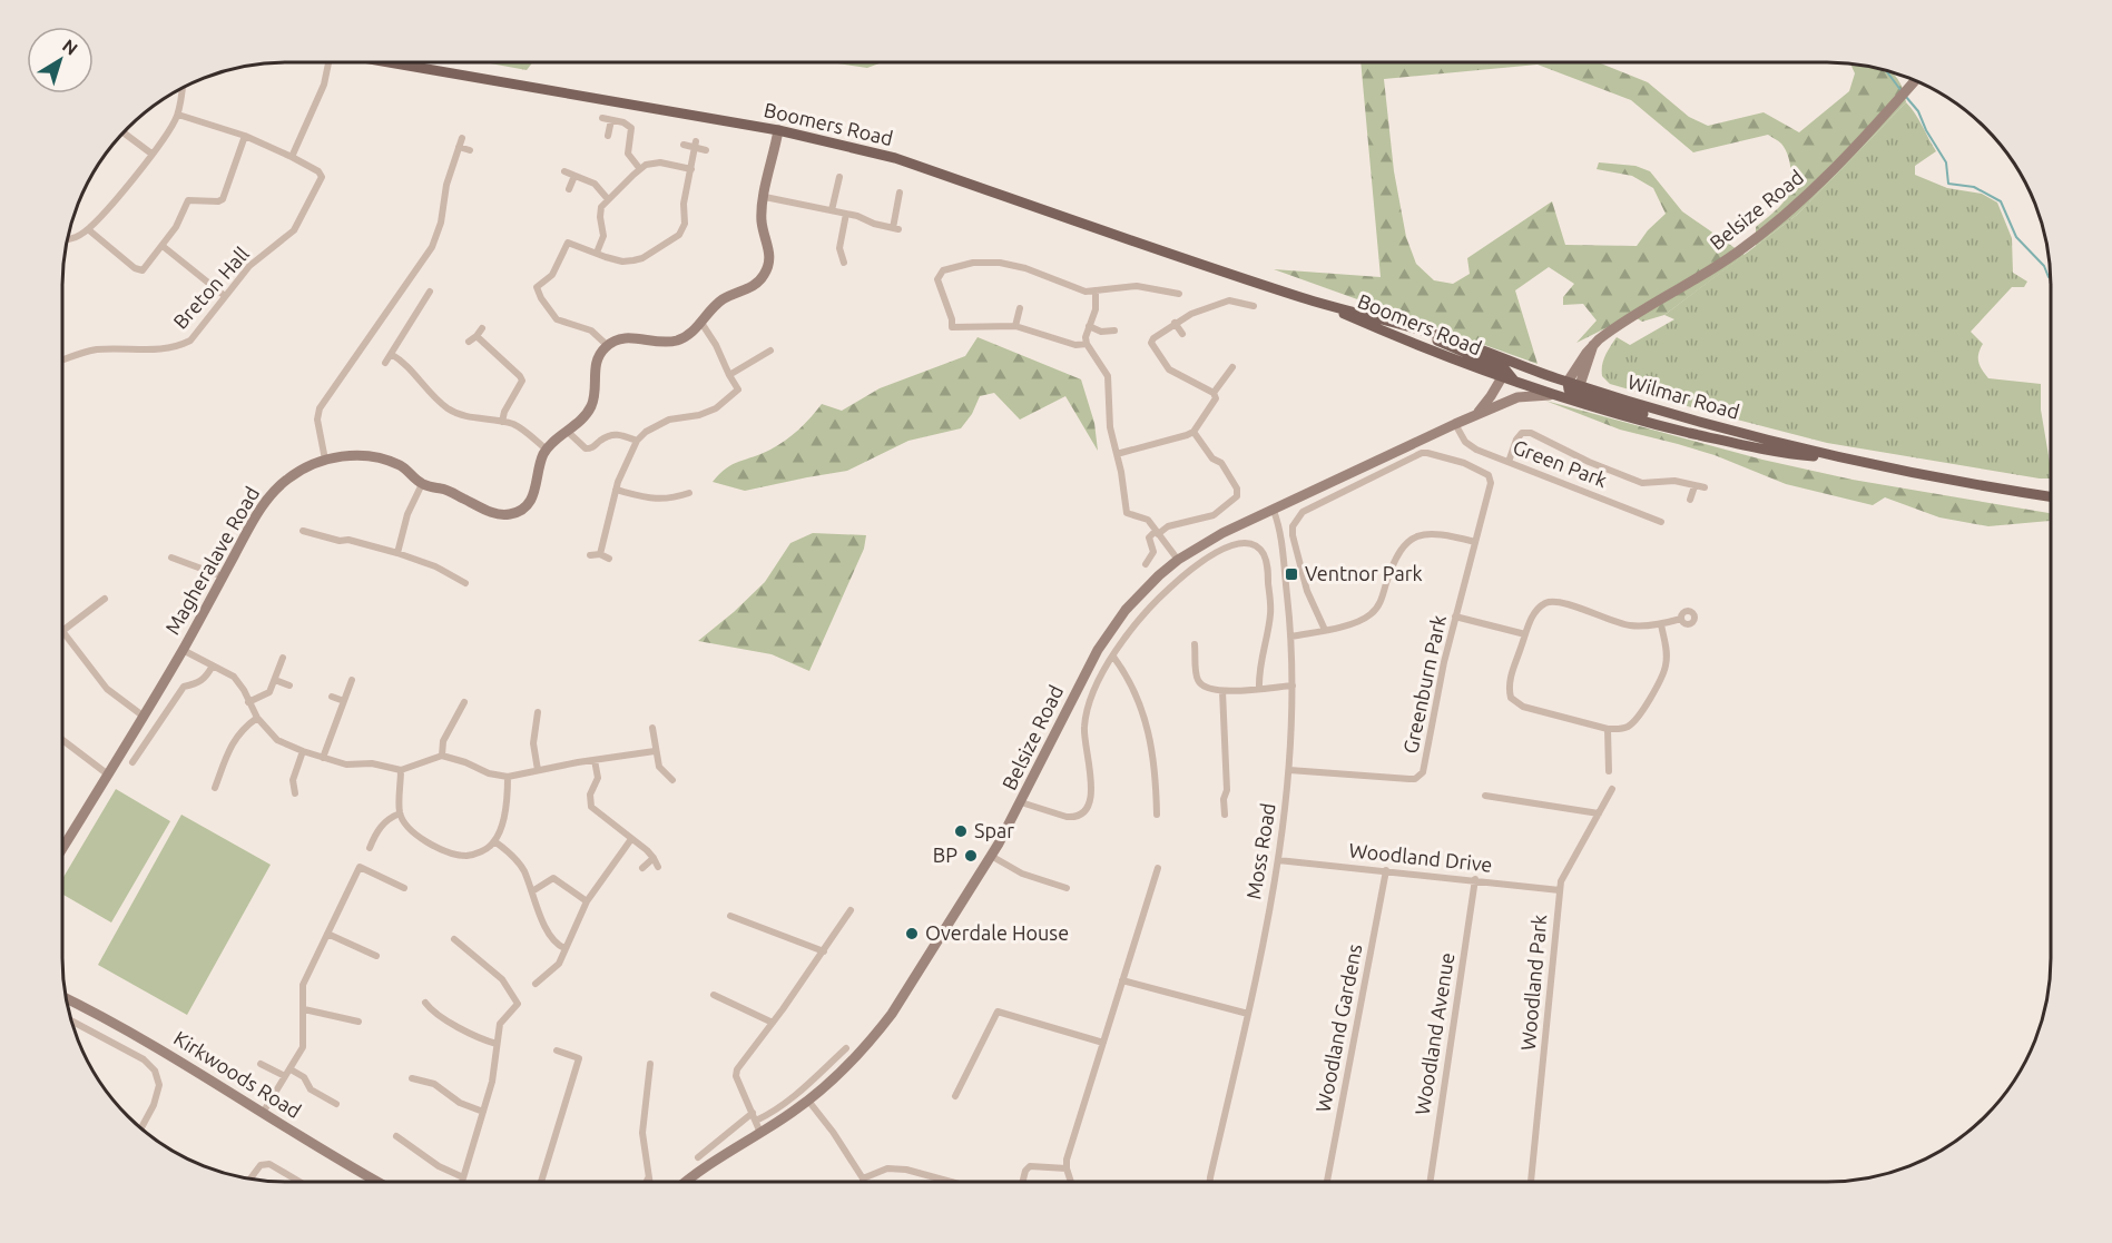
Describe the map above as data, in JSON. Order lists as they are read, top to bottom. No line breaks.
{"streets":{"main road":["Boomers Road","Wilmar Road"],"street":["Belsize Road","Breton Hall","Green Park","Magheralave Road","Greenburn Park","Moss Road","Woodland Drive","Woodland Park","Woodland Gardens","Woodland Avenue","Kirkwoods Road"]},"crossings":[["Boomers Road","Belsize Road"],["Boomers Road","Wilmar Road"],["Belsize Road","Wilmar Road"],["Belsize Road","Green Park"],["Belsize Road","Moss Road"],["Greenburn Park","Moss Road"],["Moss Road","Woodland Drive"],["Woodland Drive","Woodland Park"],["Woodland Drive","Woodland Gardens"],["Woodland Drive","Woodland Avenue"]],"places":{"transit":["Ventnor Park"],"other":["Spar","BP","Overdale House"]},"north":"top right"}
